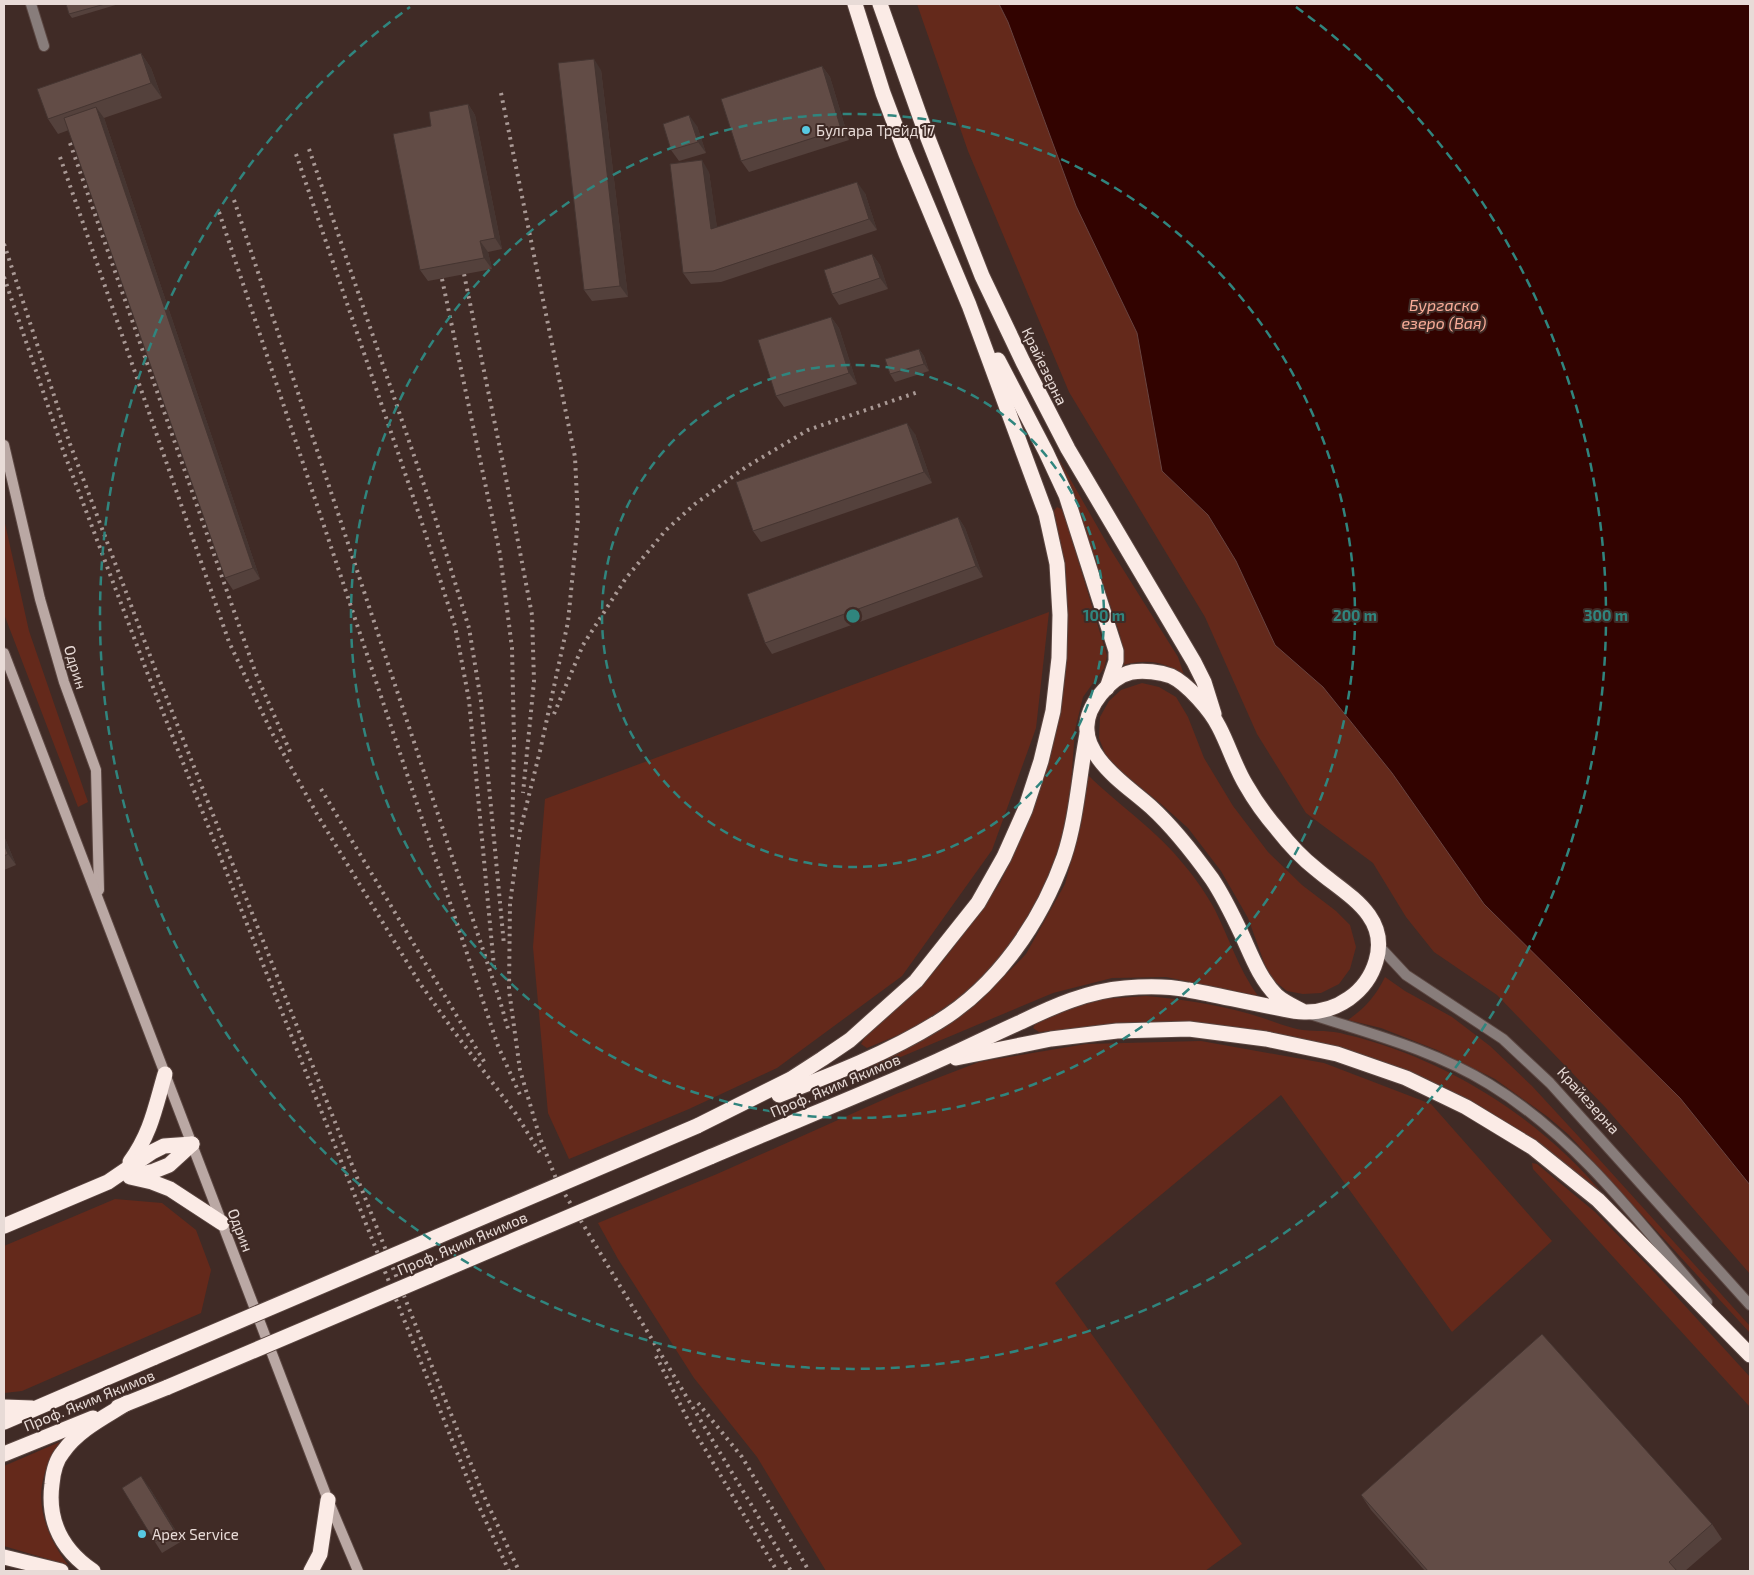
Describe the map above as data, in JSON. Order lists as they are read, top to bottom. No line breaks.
{"streets":{"highway":["Крайезерна","Проф. Яким Якимов"],"main road":["Одрин"]},"water":["Бургаско езеро (Вая)"],"places":["Булгара Трейд 17","Apex Service"],"rings":["100 m","200 m","300 m"]}
